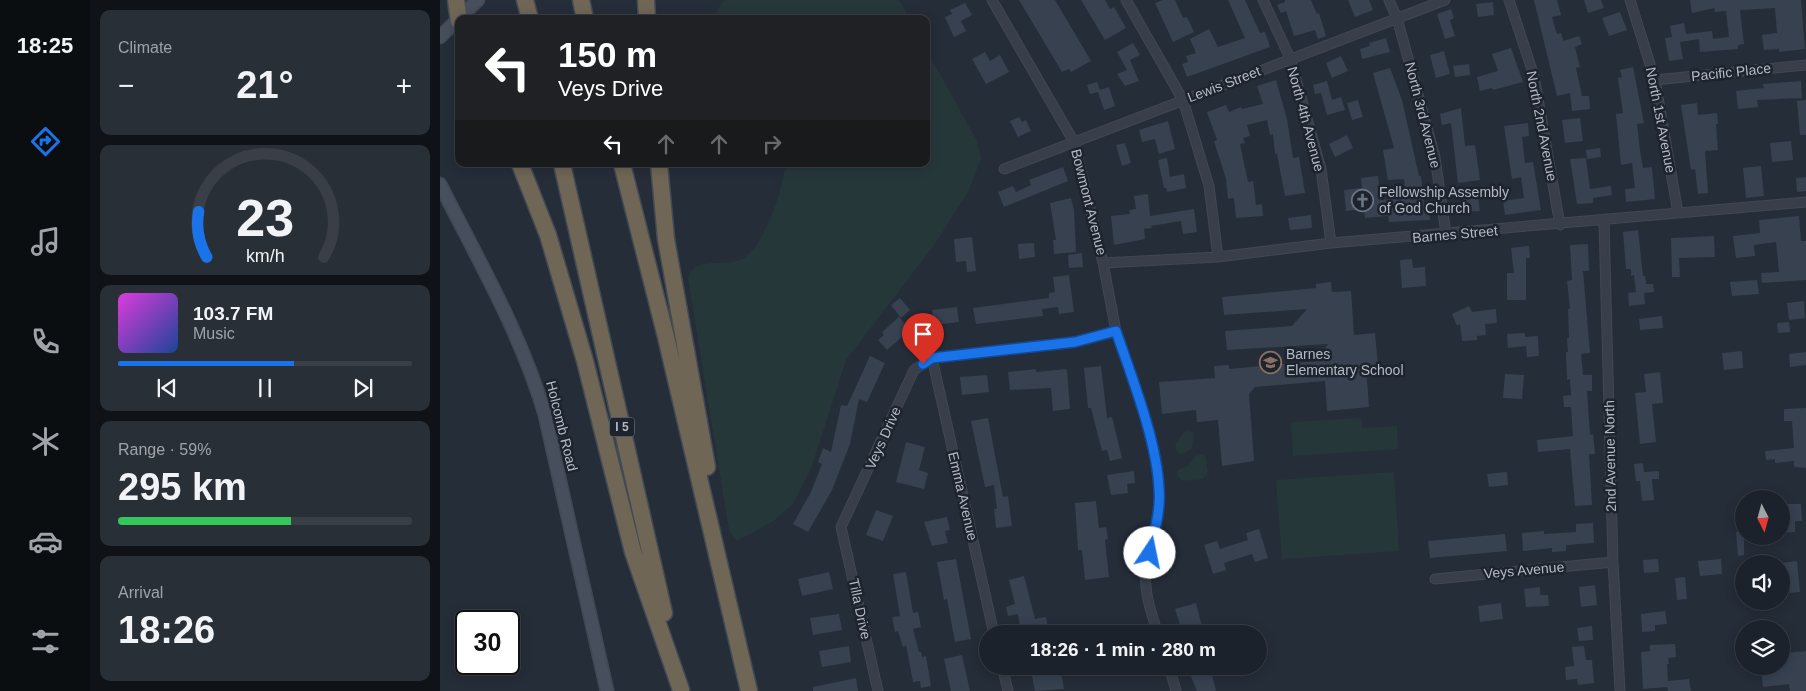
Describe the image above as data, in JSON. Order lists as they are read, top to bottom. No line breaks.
{"streets":{"highway":["I 5"],"street":["Pacific Place","Lewis Street","North 3rd Avenue","North 4th Avenue","North 1st Avenue","North 2nd Avenue","Bowmont Avenue","Barnes Street","Holcomb Road","Veys Drive","2nd Avenue North","Emma Avenue","Veys Avenue","Tilla Drive"]},"crossings":[["Pacific Place","North 1st Avenue"],["Lewis Street","North 3rd Avenue"],["Lewis Street","North 4th Avenue"],["Lewis Street","Bowmont Avenue"],["North 3rd Avenue","Barnes Street"],["North 4th Avenue","Barnes Street"],["North 1st Avenue","Barnes Street"],["North 2nd Avenue","Barnes Street"],["Bowmont Avenue","Barnes Street"],["Barnes Street","2nd Avenue North"],["Veys Drive","Emma Avenue"],["Veys Drive","Tilla Drive"],["2nd Avenue North","Veys Avenue"]],"places":{"church":["Fellowship Assembly of God Church"],"school or university":["Barnes Elementary School"]},"north":"bottom","page":{"tabs":"18:25","tile":["Climate",["Range · 59%","295 km"],["Arrival","18:26"]],"turn":["150 m","Veys Drive"],"heat":["−","21°","+"],"song":["103.7 FM","Music"],"limit":"30","trip":"18:26 · 1 min · 280 m","gauge":["23","km/h"]}}
